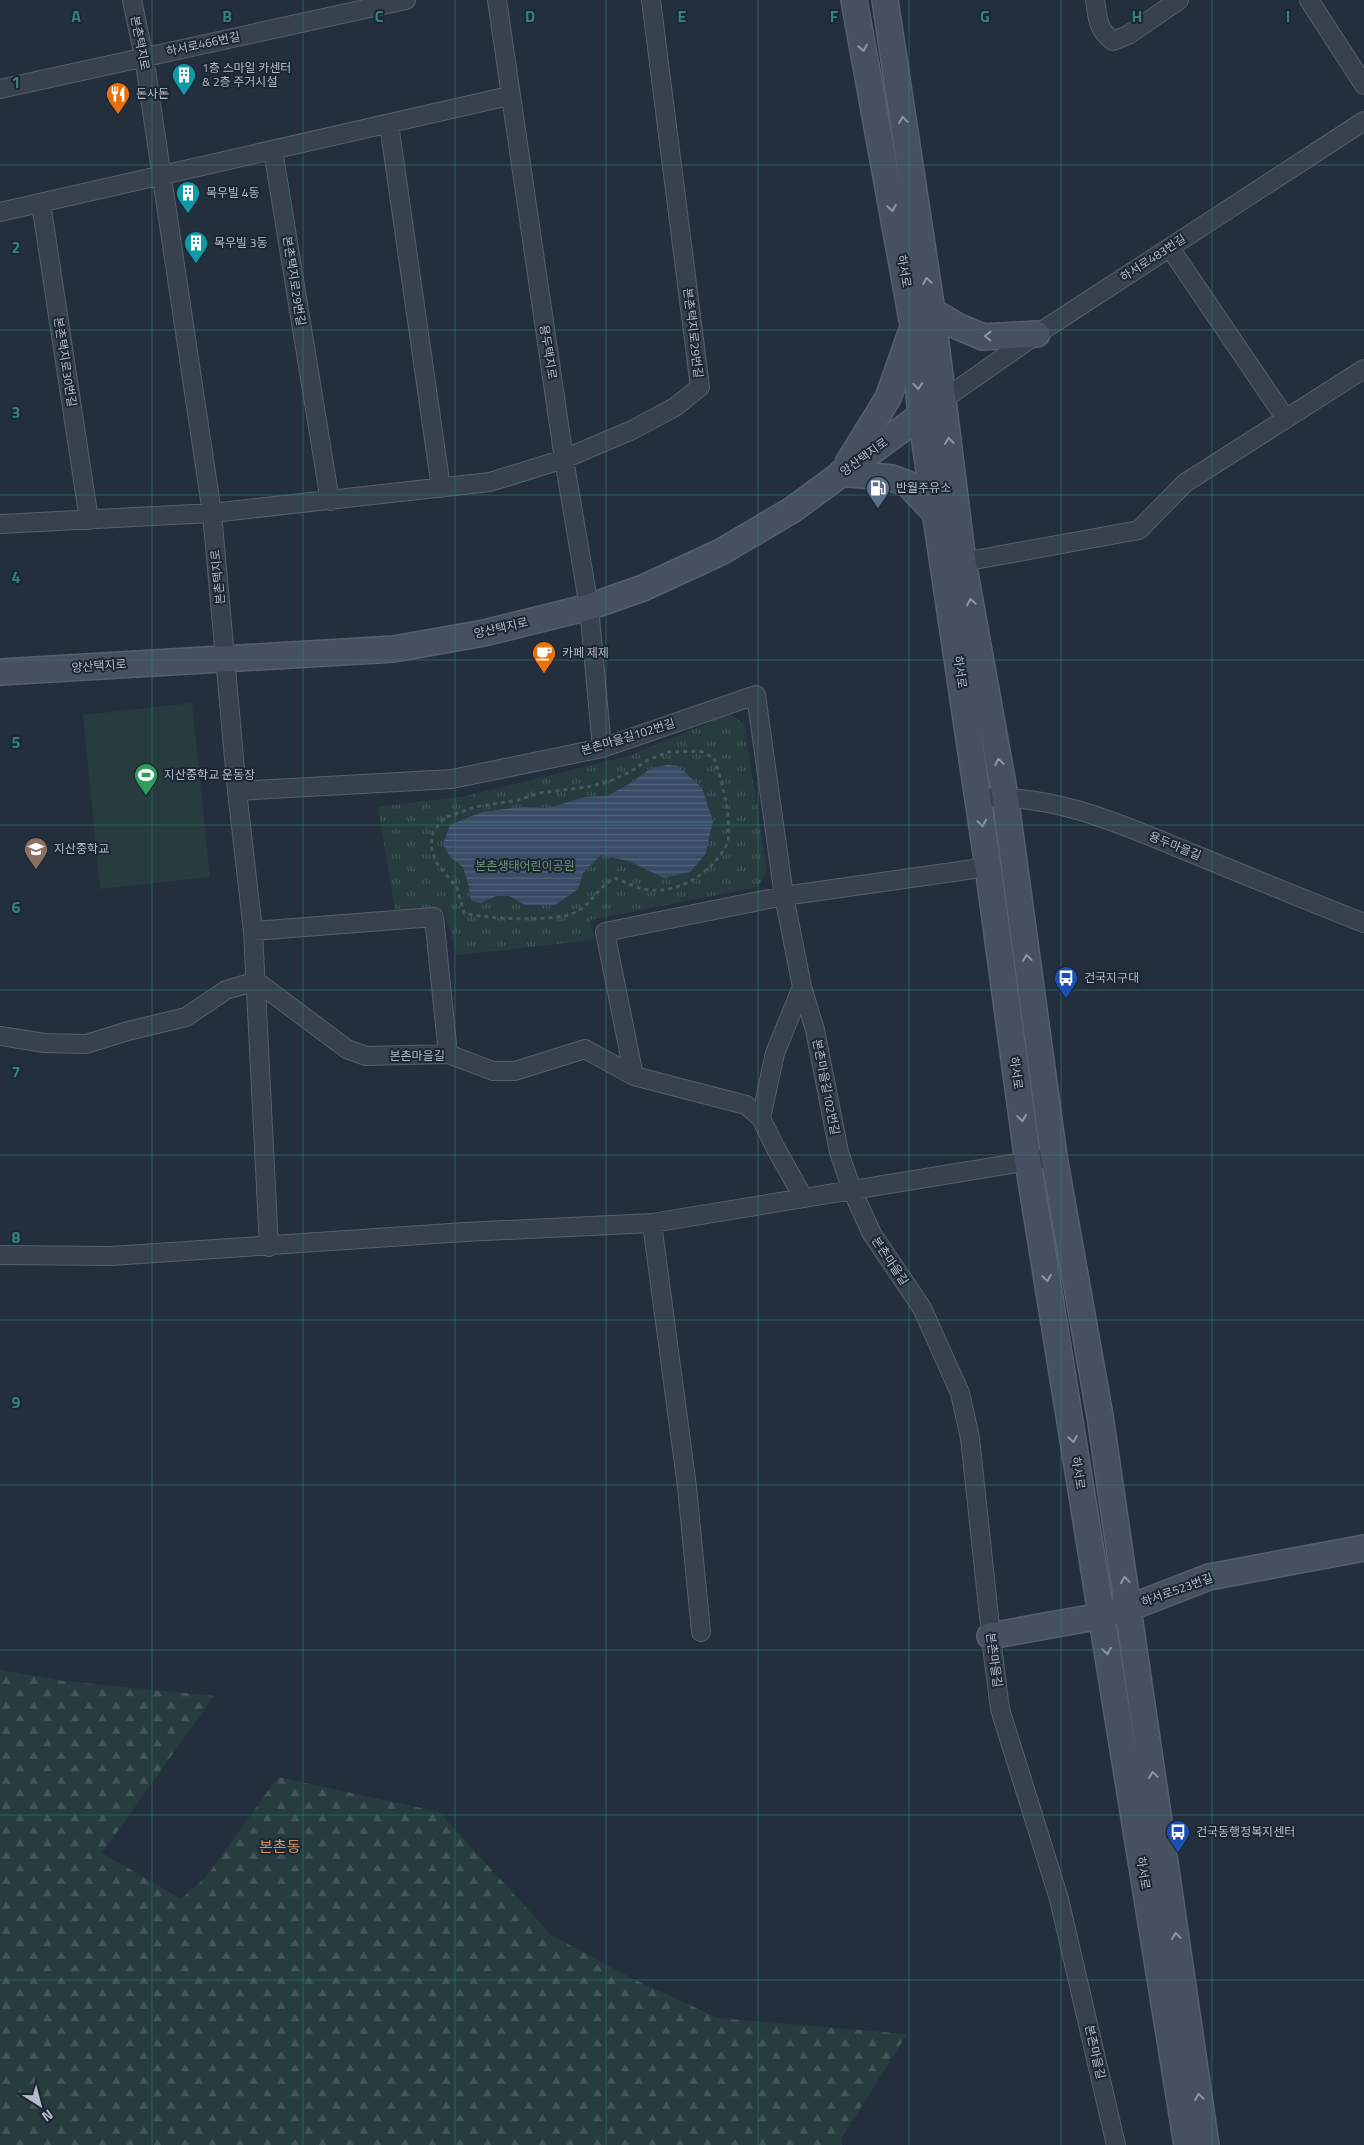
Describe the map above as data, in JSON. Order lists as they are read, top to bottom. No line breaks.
{"streets":{"main road":["하서로","양산택지로","하서로523번길"],"street":["본촌택지로","하서로466번길","하서로483번길","본촌택지로29번길","용두택지로","본촌택지로30번길","본촌마을길102번길","용두마을길","본촌마을길"]},"crossings":[["본촌택지로","하서로466번길"],["본촌택지로","본촌택지로29번길"],["본촌택지로","양산택지로"],["본촌택지로","본촌마을길102번길"],["본촌택지로","본촌마을길"],["하서로483번길","하서로"],["하서로483번길","양산택지로"],["하서로","양산택지로"],["하서로","용두마을길"],["하서로","하서로523번길"],["본촌택지로29번길","용두택지로"],["용두택지로","양산택지로"],["용두택지로","본촌마을길102번길"],["본촌마을길102번길","본촌마을길"],["본촌마을길","하서로523번길"]],"districts":["본촌동"],"parks":["본촌생태어린이공원"],"places":{"building":["1층 스마일 카센터 & 2층 주거시설","목우빌 4동","목우빌 3동"],"restaurant":["돈사돈"],"fuel station":["반월주유소"],"cafe":["카페 제제"],"sports":["지산중학교 운동장"],"school or university":["지산중학교"],"bus stop":["건국지구대","건국동행정복지센터"]},"north":"bottom right","grid":{"columns":["A","B","C","D","E","F","G","H","I"],"rows":["1","2","3","4","5","6","7","8","9"]}}
